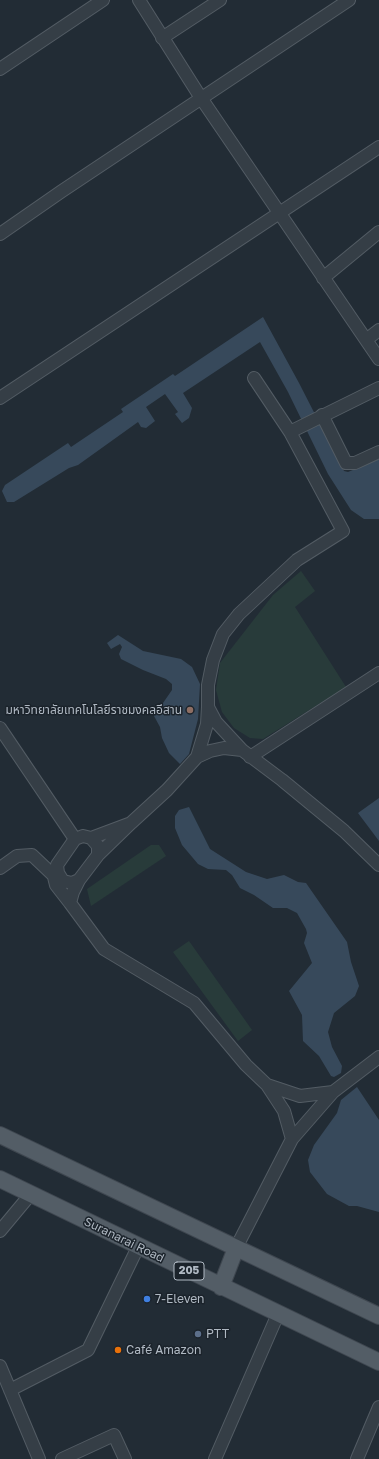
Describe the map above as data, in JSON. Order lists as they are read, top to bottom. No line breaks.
{"streets":{"main road":["Suranarai Road","205"]},"places":["มหาวิทยาลัยเทคโนโลยีราชมงคลอีสาน","7-Eleven","PTT","Café Amazon"]}
